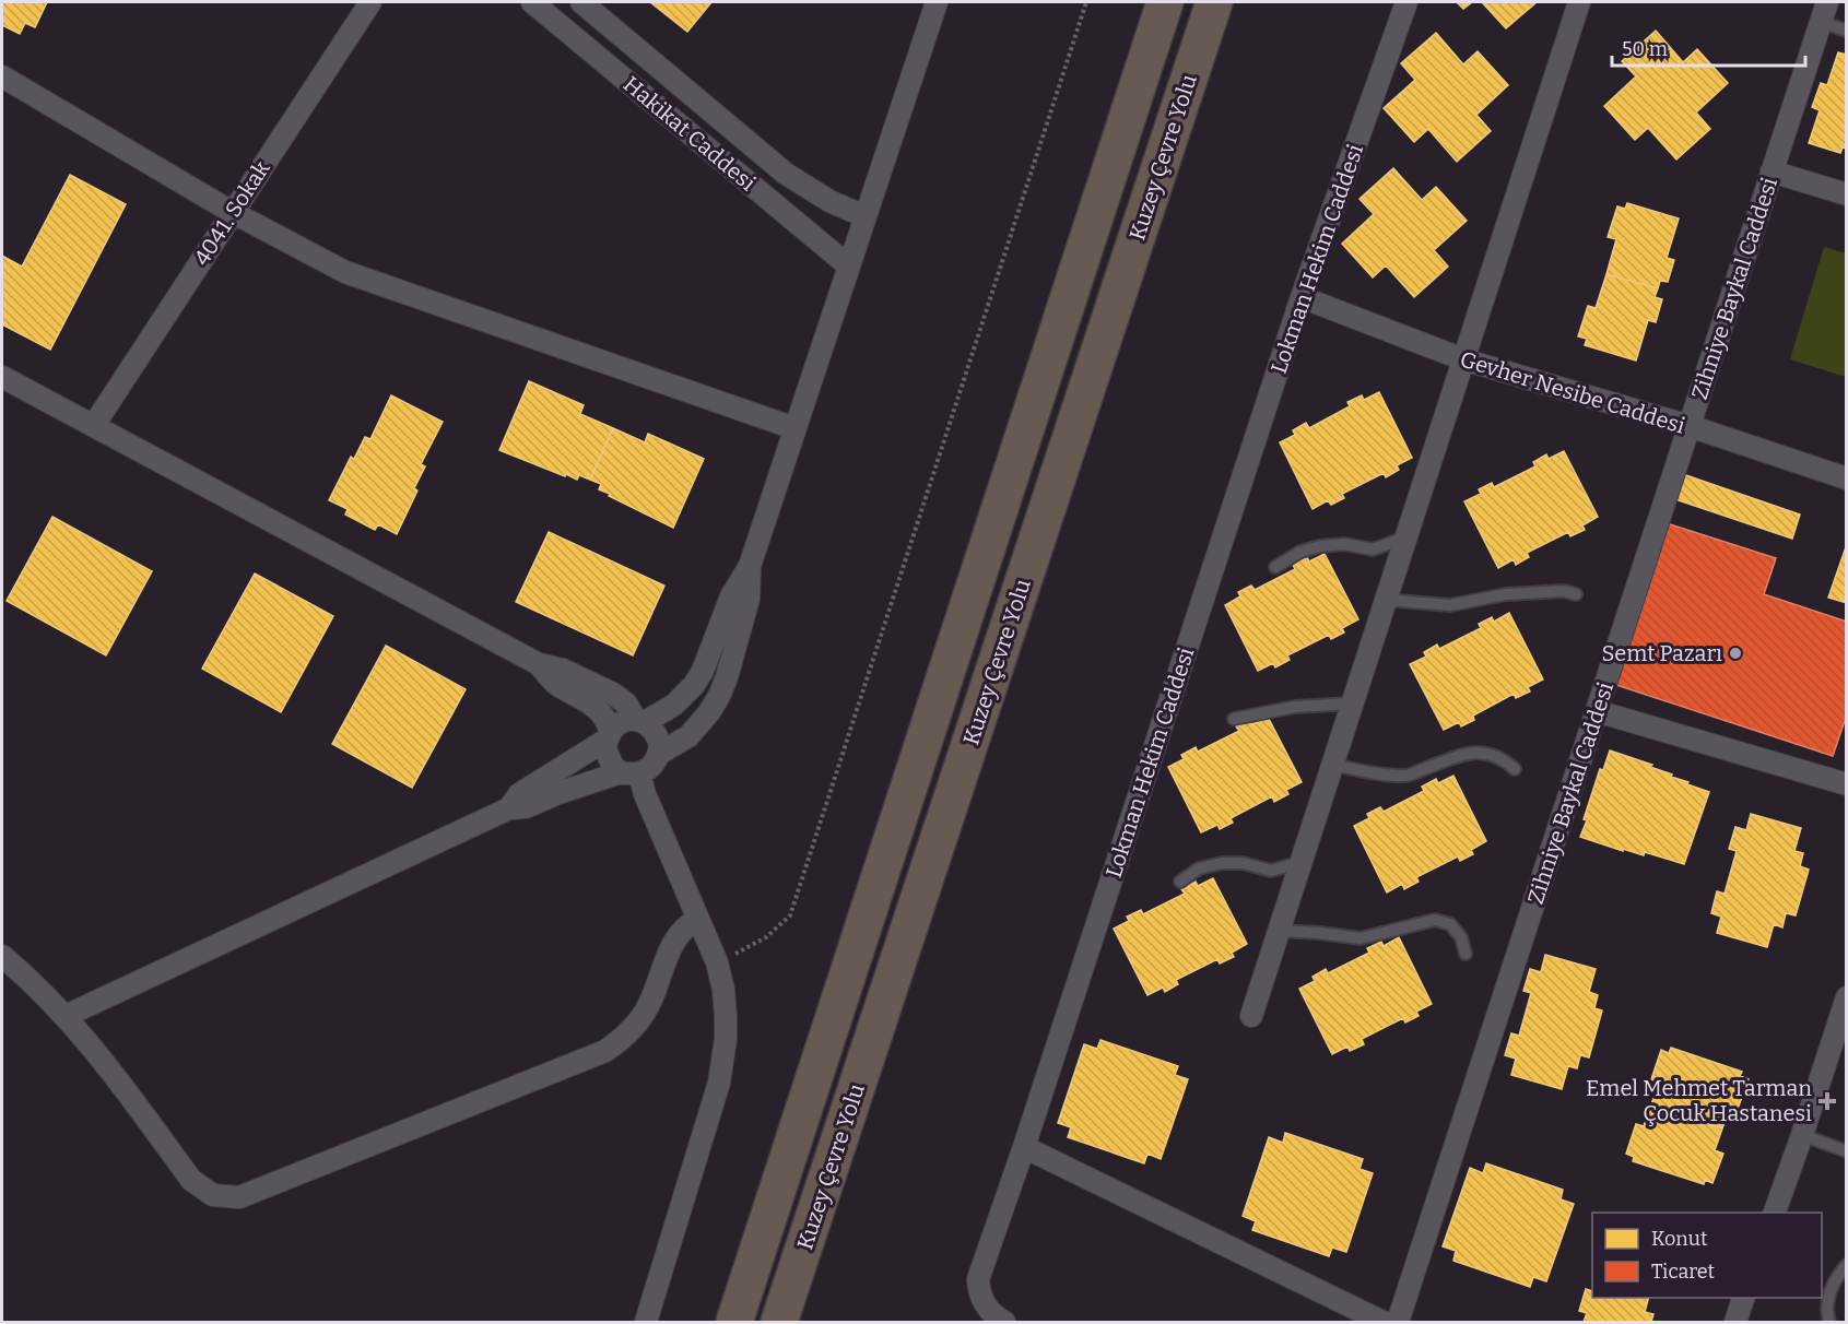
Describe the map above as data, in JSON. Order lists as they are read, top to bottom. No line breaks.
{"streets":{"highway":["Kuzey Çevre Yolu"],"street":["Hakikat Caddesi","4041. Sokak","Lokman Hekim Caddesi","Zihniye Baykal Caddesi","Gevher Nesibe Caddesi"]},"crossings":[["Lokman Hekim Caddesi","Gevher Nesibe Caddesi"],["Zihniye Baykal Caddesi","Gevher Nesibe Caddesi"]],"places":{"other":["Semt Pazarı"],"health":["Emel Mehmet Tarman Çocuk Hastanesi"]},"legend":["Konut","Ticaret"],"scale_bar":"50 m"}
